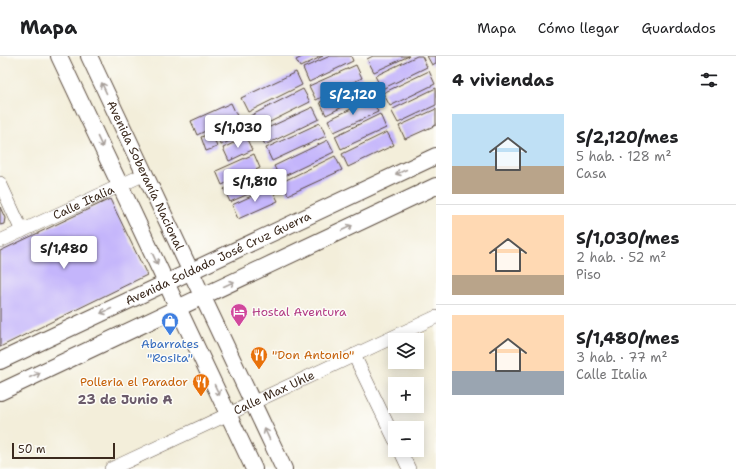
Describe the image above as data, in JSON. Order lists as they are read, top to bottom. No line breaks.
{"streets":{"street":["Avenida Soberanía Nacional","Calle Italia","Avenida Soldado José Cruz Guerra","Calle Max Uhle"]},"crossings":[["Avenida Soberanía Nacional","Calle Italia"],["Avenida Soberanía Nacional","Avenida Soldado José Cruz Guerra"],["Avenida Soberanía Nacional","Calle Max Uhle"]],"districts":["23 de Junio A"],"places":{"hotel":["Hostal Aventura"],"shop":["Abarrates \"Rosita\""],"restaurant":["\"Don Antonio\"","Polleria el Parador"]},"scale_bar":"50 m","page":{"header":"Mapa","nav":["Mapa","Cómo llegar","Guardados"],"heading":"4 viviendas","price":["S/2,120","S/1,030","S/1,810","S/1,480"],"list":[{"name":"S/2,120/mes","note":"5 hab. · 128 m² · Casa"},{"name":"S/1,030/mes","note":"2 hab. · 52 m² · Piso"},{"name":"S/1,480/mes","note":"3 hab. · 77 m² · Calle Italia"}],"map_buttons":["+","−"],"scale":"50 m"}}
